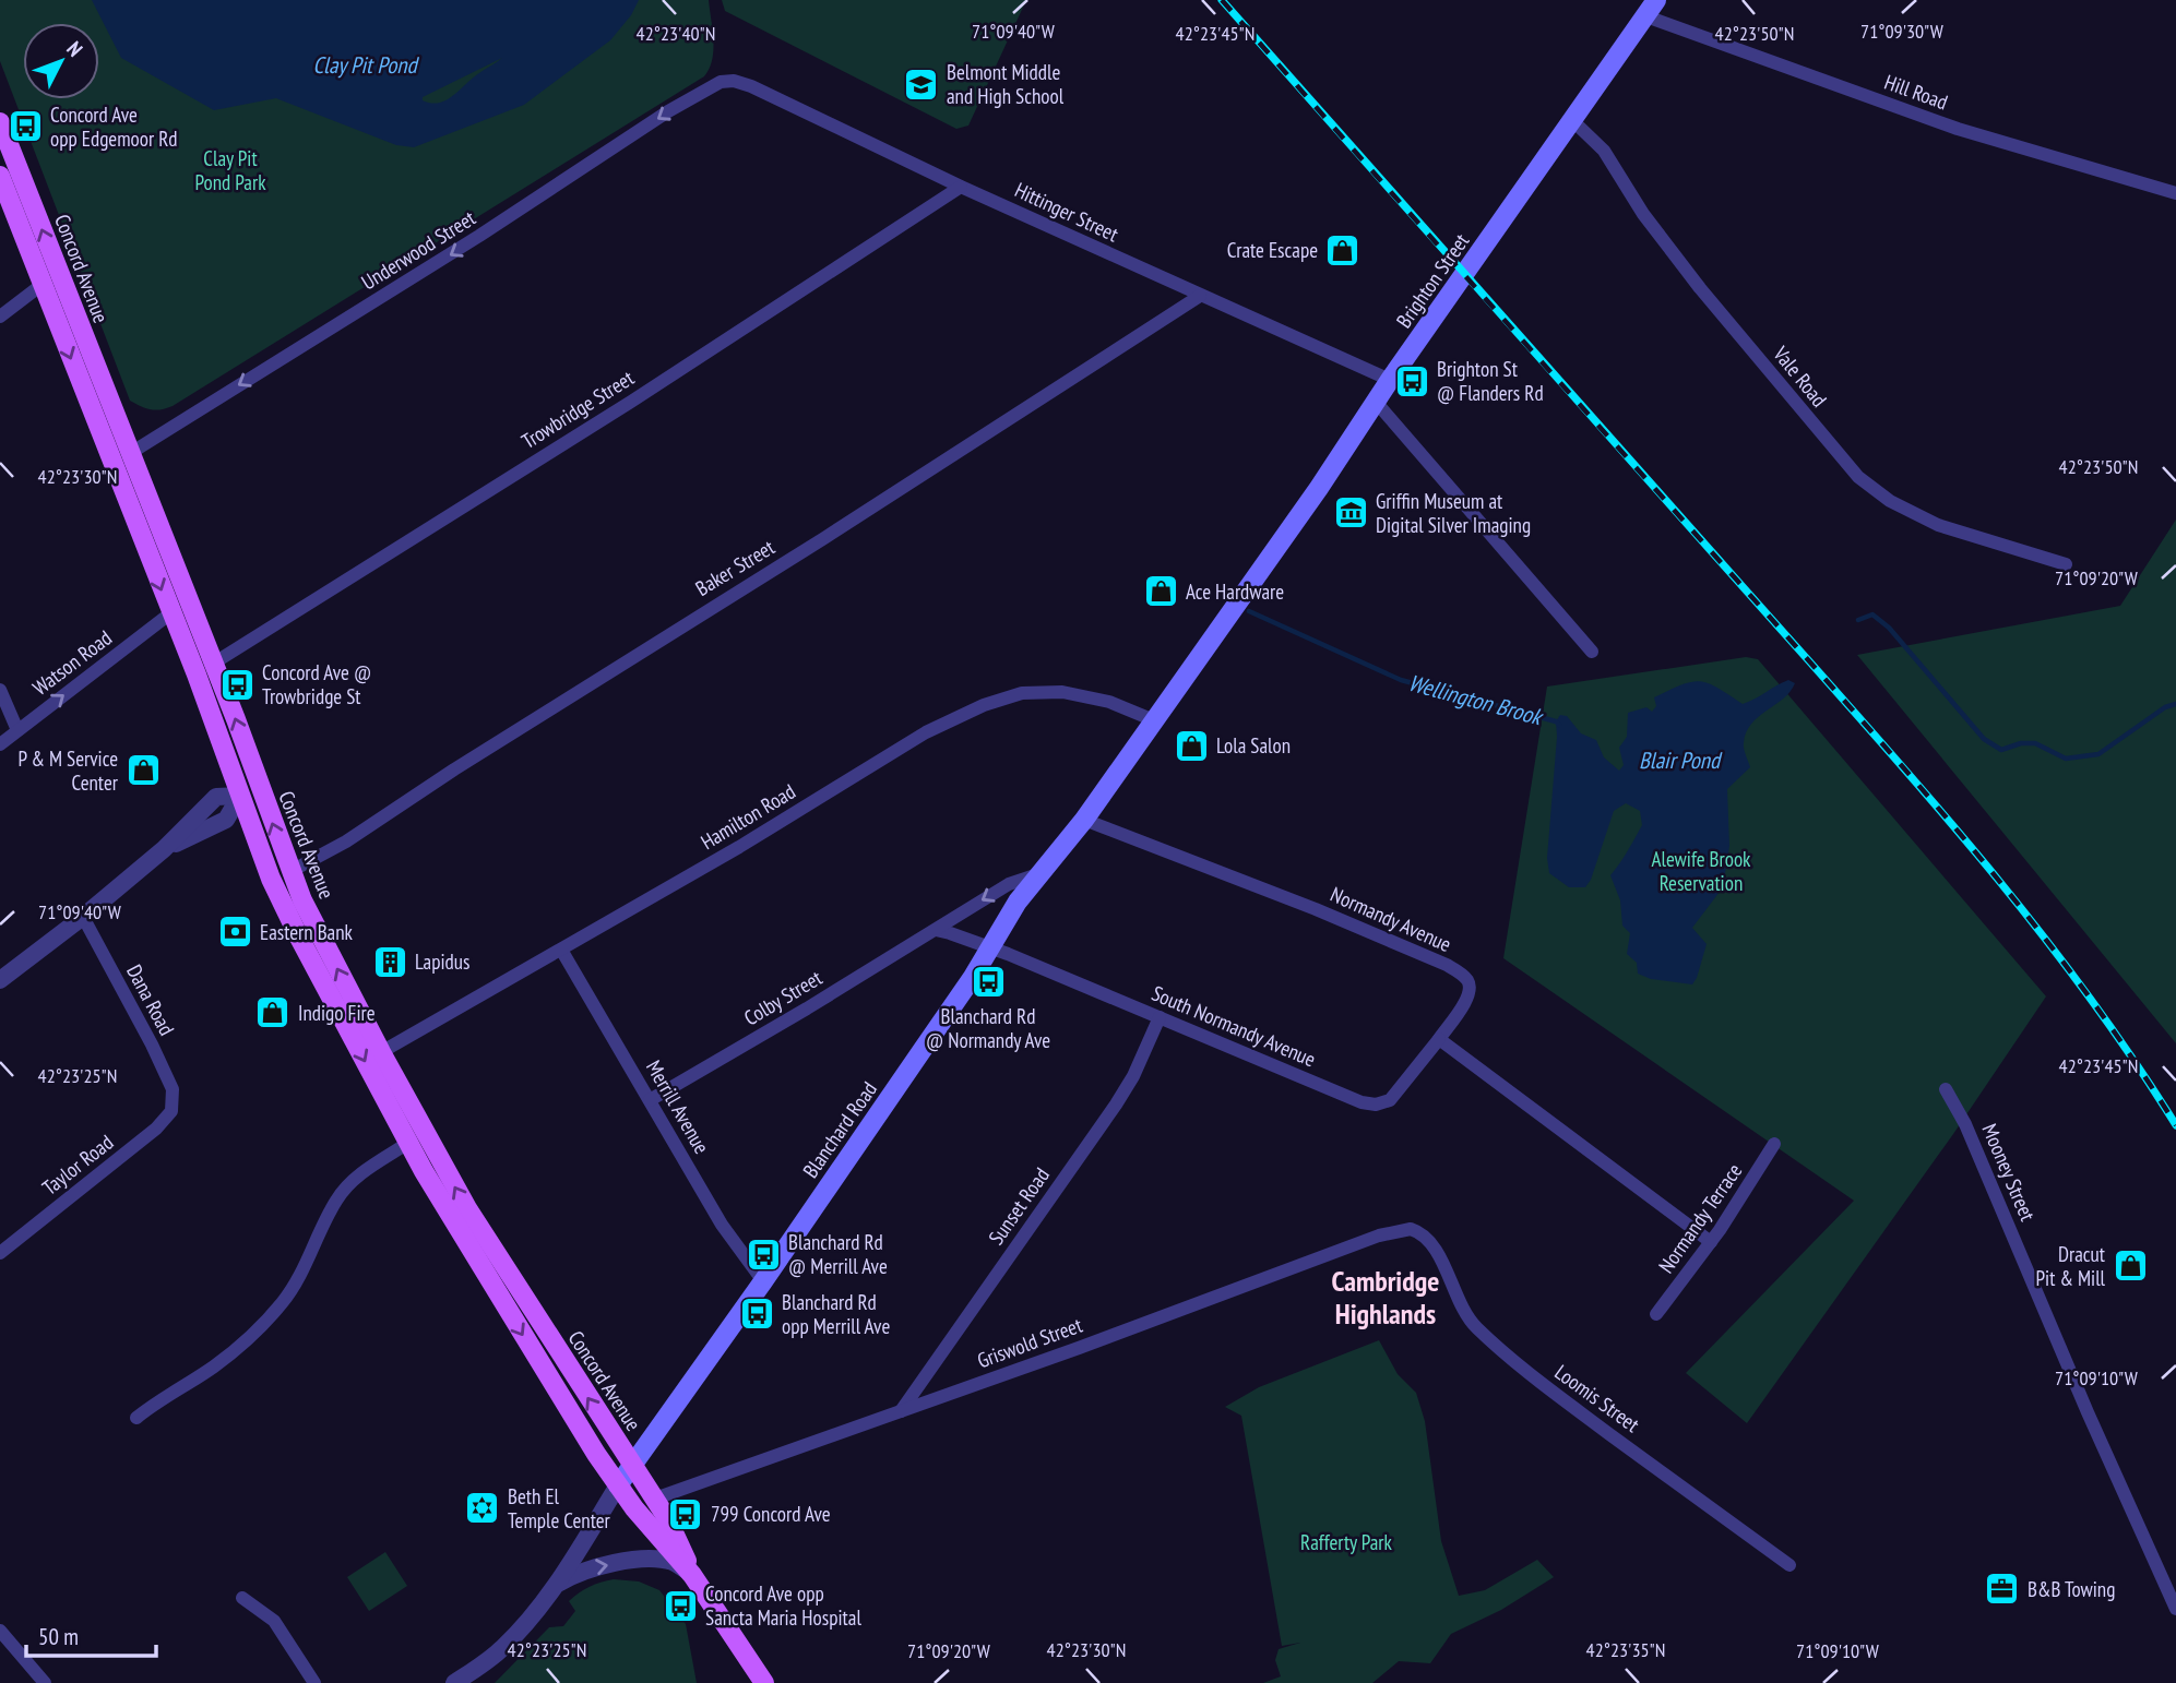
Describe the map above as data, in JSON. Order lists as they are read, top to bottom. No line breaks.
{"streets":{"main road":["Concord Avenue","Brighton Street","Blanchard Road"],"street":["Hill Road","Hittinger Street","Underwood Street","Vale Road","Trowbridge Street","Baker Street","Watson Road","Hamilton Road","Normandy Avenue","Colby Street","Dana Road","South Normandy Avenue","Merrill Avenue","Taylor Road","Mooney Street","Sunset Road","Normandy Terrace","Griswold Street","Loomis Street"]},"crossings":[["Hill Road","Brighton Street"],["Hittinger Street","Underwood Street"],["Hittinger Street","Brighton Street"],["Hittinger Street","Trowbridge Street"],["Hittinger Street","Baker Street"],["Underwood Street","Concord Avenue"],["Concord Avenue","Trowbridge Street"],["Concord Avenue","Baker Street"],["Concord Avenue","Watson Road"],["Concord Avenue","Hamilton Road"],["Concord Avenue","Blanchard Road"],["Concord Avenue","Griswold Street"],["Brighton Street","Vale Road"],["Brighton Street","Blanchard Road"],["Hamilton Road","Merrill Avenue"],["Hamilton Road","Blanchard Road"],["Normandy Avenue","South Normandy Avenue"],["Normandy Avenue","Blanchard Road"],["Colby Street","Merrill Avenue"],["Colby Street","Blanchard Road"],["Dana Road","Taylor Road"],["South Normandy Avenue","Blanchard Road"],["South Normandy Avenue","Sunset Road"],["Merrill Avenue","Blanchard Road"],["Sunset Road","Griswold Street"],["Griswold Street","Loomis Street"]],"one_way":["Underwood Street","Watson Road"],"districts":["Cambridge Highlands"],"water":["Clay Pit Pond","Wellington Brook","Blair Pond"],"parks":["Clay Pit Pond Park","Alewife Brook Reservation","Rafferty Park"],"places":{"school or university":["Belmont Middle and High School"],"bus stop":["Concord Ave opp Edgemoor Rd","Brighton St @ Flanders Rd","Concord Ave @ Trowbridge St","Blanchard Rd @ Normandy Ave","Blanchard Rd @ Merrill Ave","Blanchard Rd opp Merrill Ave","799 Concord Ave","Concord Ave opp Sancta Maria Hospital"],"shop":["Crate Escape","Ace Hardware","Lola Salon","P & M Service Center","Indigo Fire","Dracut Pit & Mill"],"museum":["Griffin Museum at Digital Silver Imaging"],"bank":["Eastern Bank"],"building":["Lapidus"],"synagogue":["Beth El Temple Center"],"office":["B&B Towing"]},"scale_bar":"50 m","north":"top right","coordinates":["71°09'30\"W","71°09'40\"W","42°23'40\"N","42°23'45\"N","42°23'50\"N","42°23'30\"N","71°09'20\"W","42°23'25\"N","71°09'10\"W","42°23'35\"N"]}
